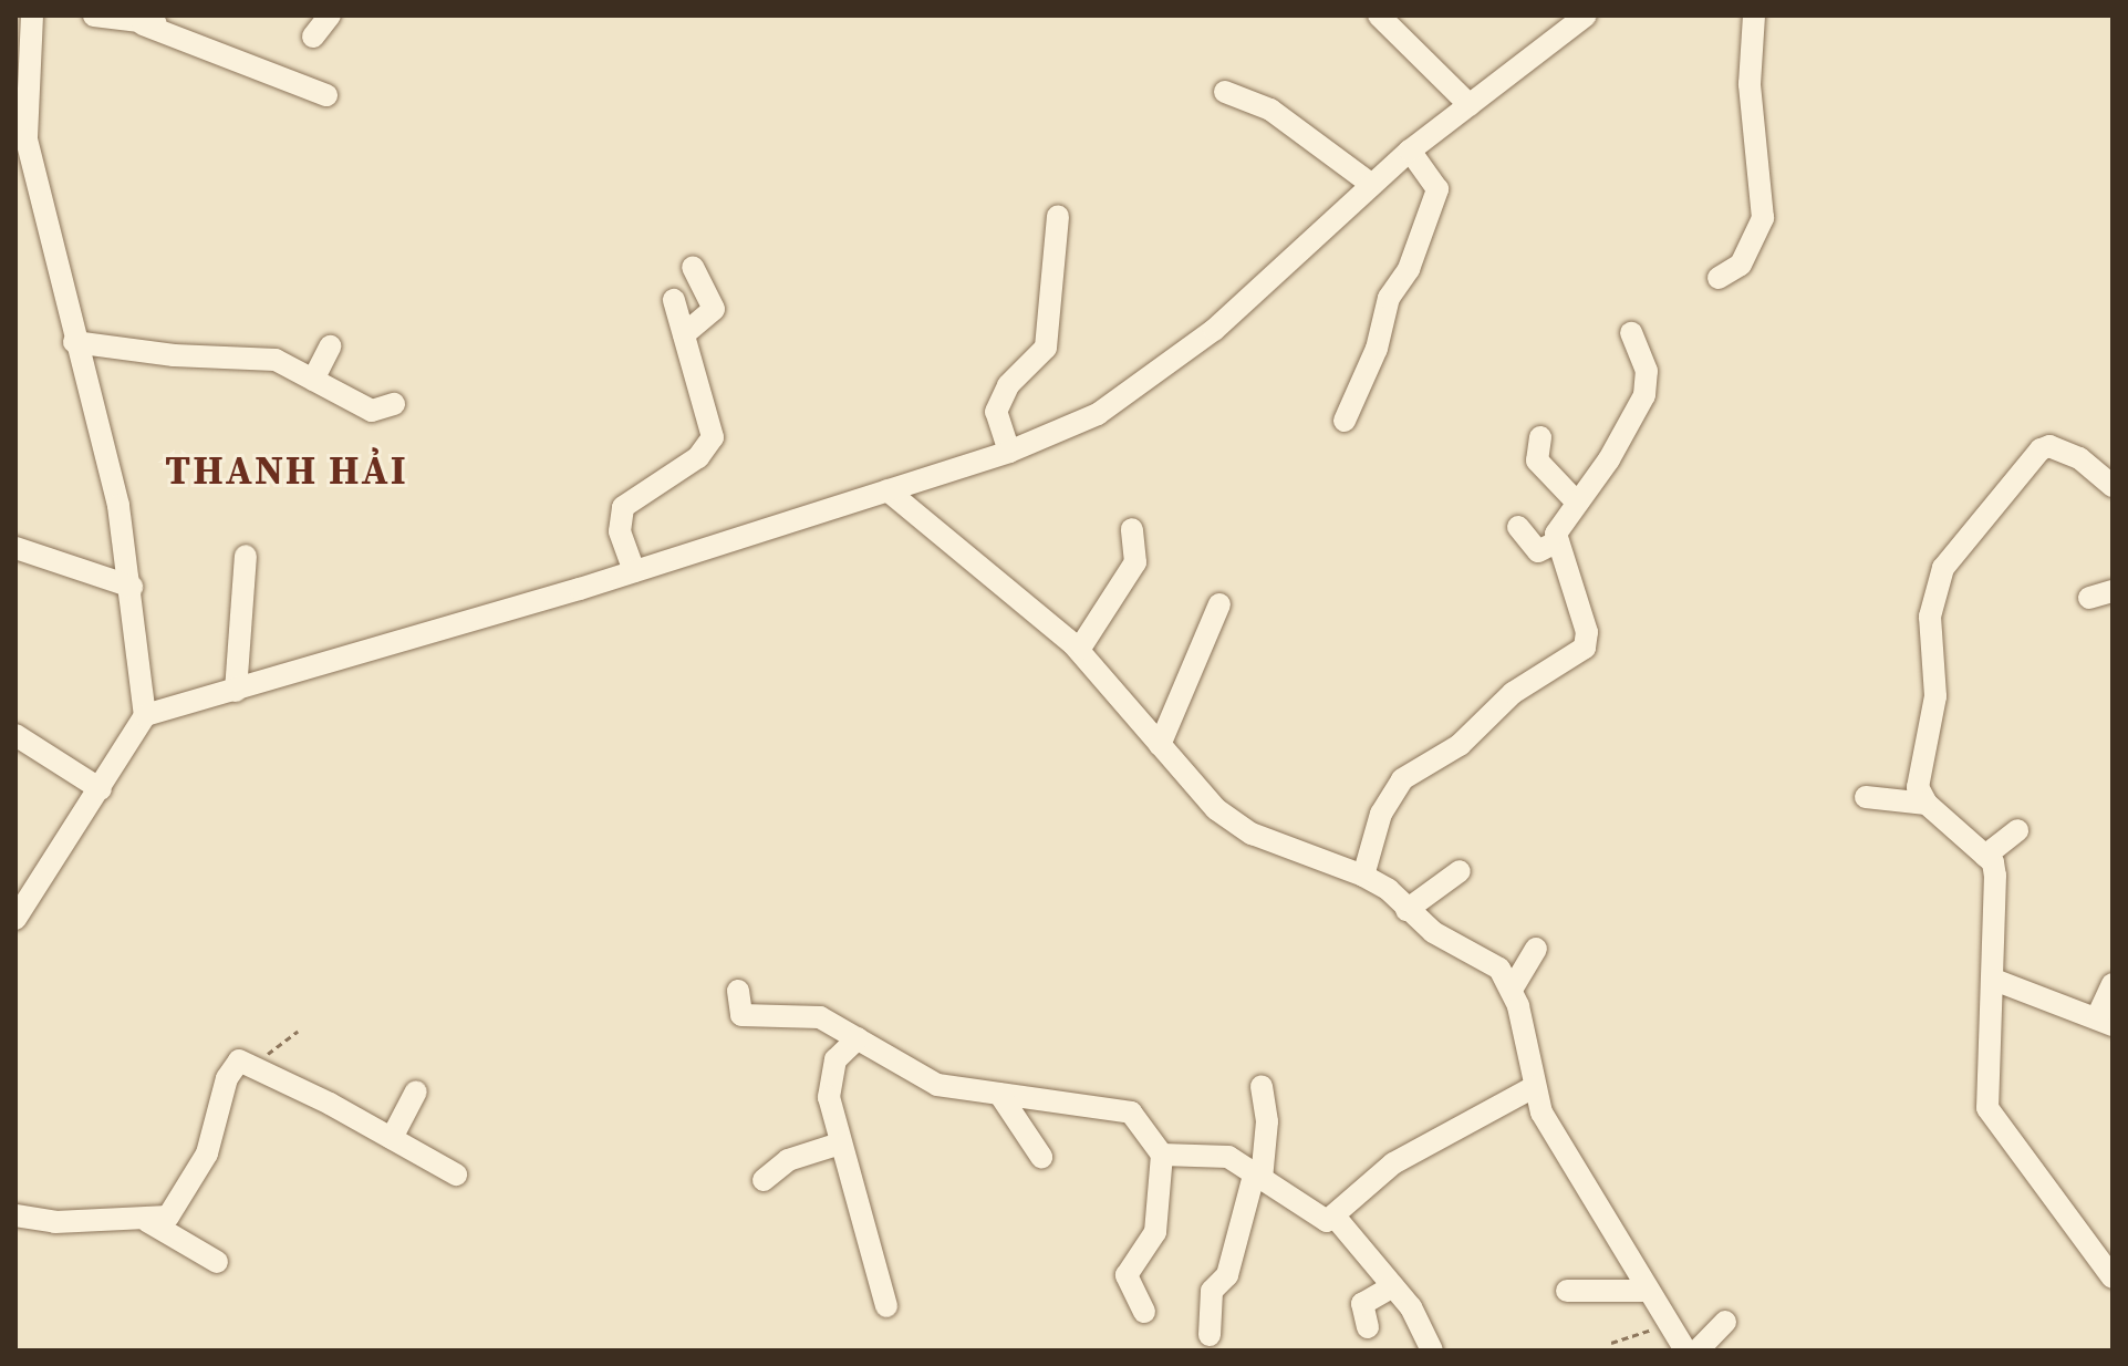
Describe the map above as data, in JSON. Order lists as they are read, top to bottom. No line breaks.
{"districts":["THANH HẢI"]}
